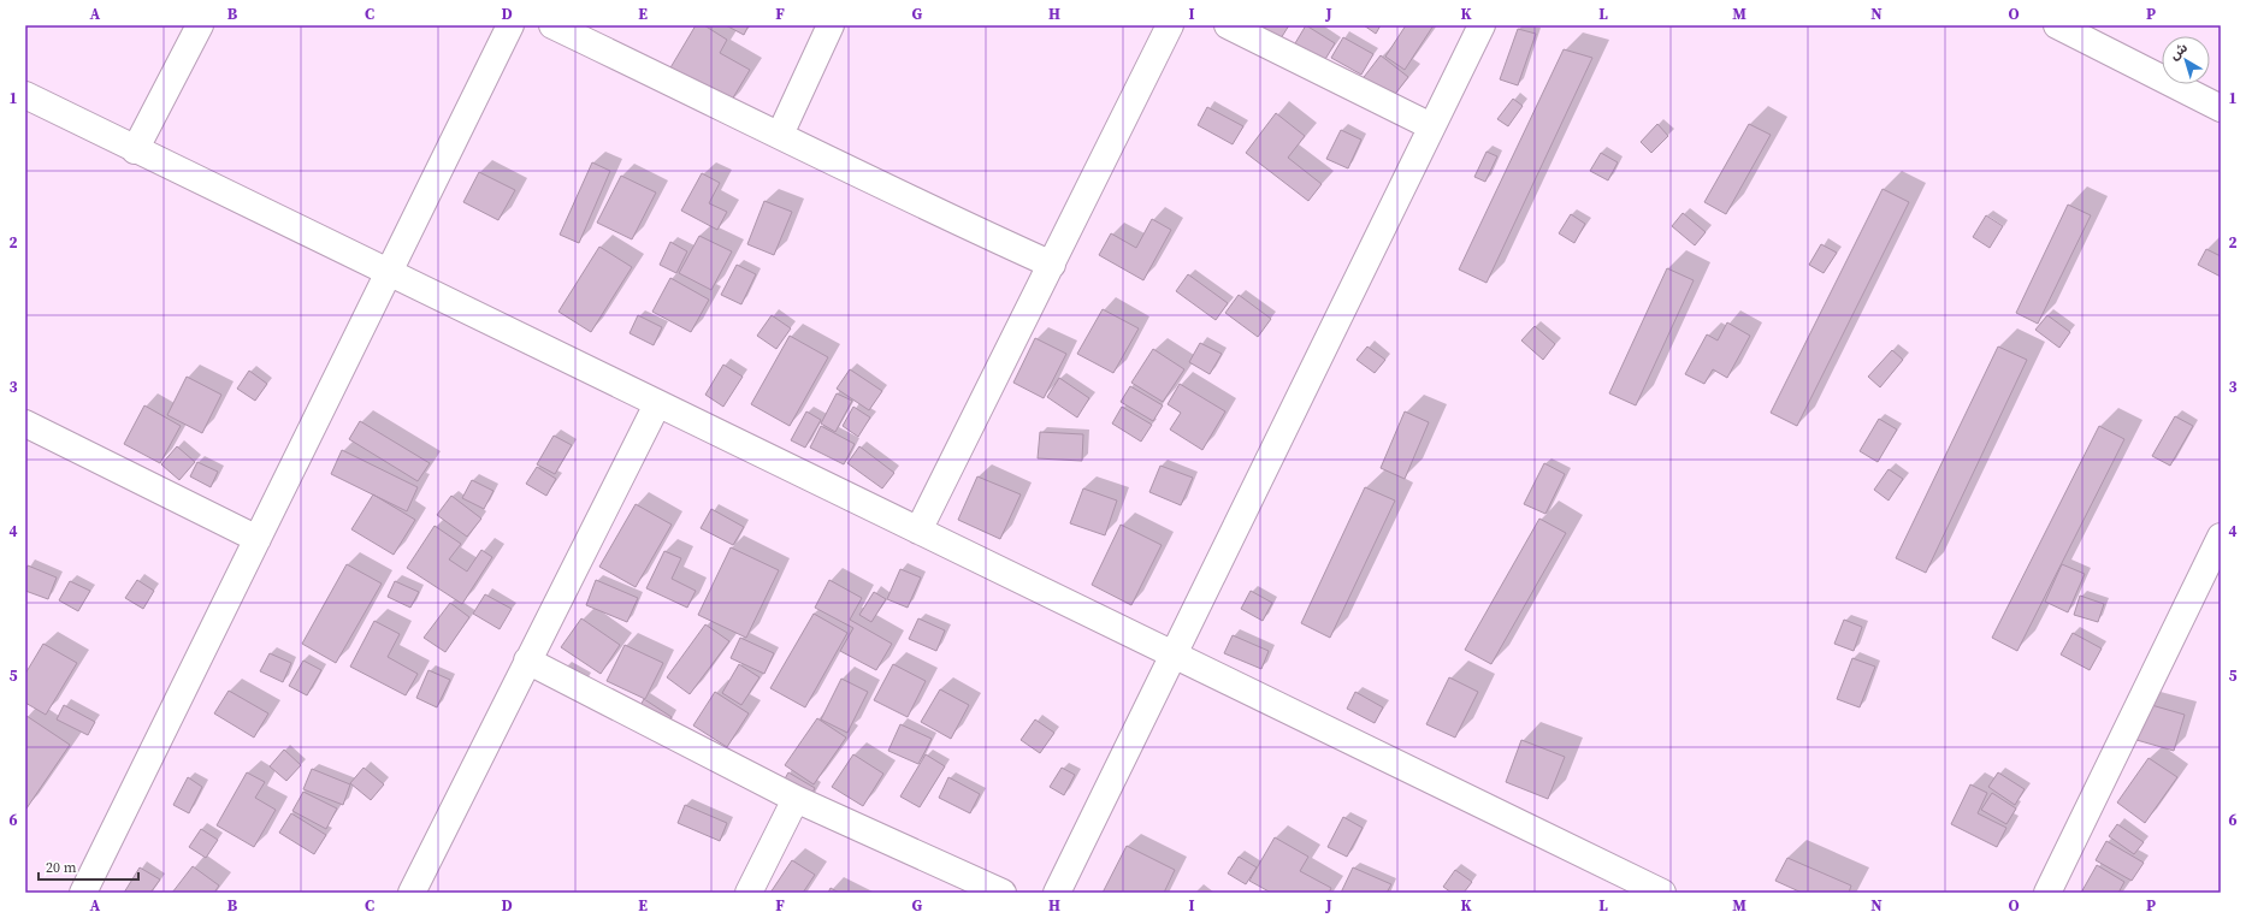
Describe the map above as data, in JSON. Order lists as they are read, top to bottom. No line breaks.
{"scale_bar":"20 m","north":"top left","grid":{"columns":["A","B","C","D","E","F","G","H","I","J","K","L","M","N","O","P"],"rows":["1","2","3","4","5","6"]}}
